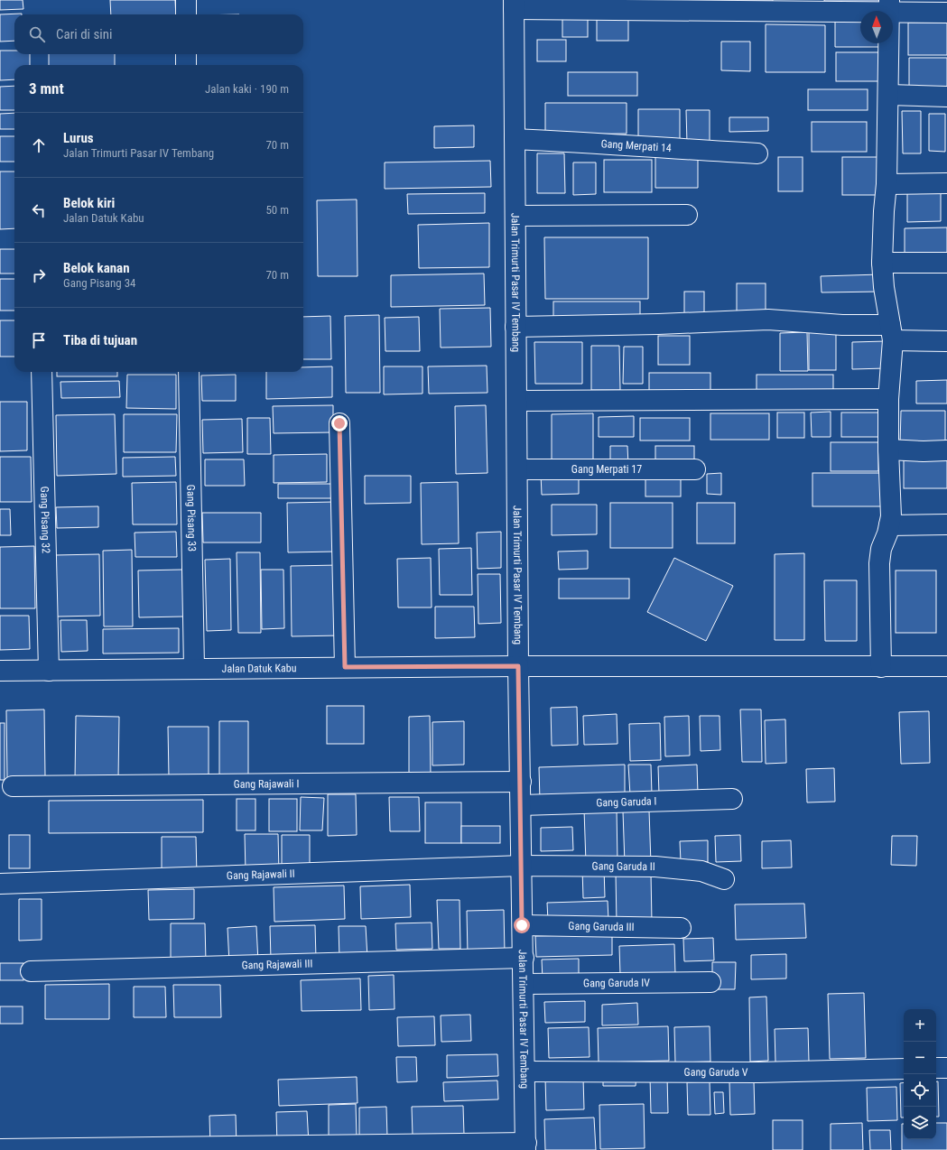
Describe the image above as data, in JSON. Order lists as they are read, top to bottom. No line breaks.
{"streets":{"street":["Gang Merpati 14","Jalan Trimurti Pasar IV Tembang","Gang Merpati 17","Gang Pisang 33","Gang Pisang 32","Jalan Datuk Kabu","Gang Rajawali I","Gang Garuda I","Gang Garuda II","Gang Rajawali II","Gang Garuda III","Gang Rajawali III","Gang Garuda IV","Gang Garuda V"]},"crossings":[["Gang Merpati 14","Jalan Trimurti Pasar IV Tembang"],["Jalan Trimurti Pasar IV Tembang","Gang Merpati 17"],["Jalan Trimurti Pasar IV Tembang","Jalan Datuk Kabu"],["Jalan Trimurti Pasar IV Tembang","Gang Rajawali I"],["Jalan Trimurti Pasar IV Tembang","Gang Garuda I"],["Jalan Trimurti Pasar IV Tembang","Gang Garuda II"],["Jalan Trimurti Pasar IV Tembang","Gang Rajawali II"],["Jalan Trimurti Pasar IV Tembang","Gang Garuda III"],["Jalan Trimurti Pasar IV Tembang","Gang Rajawali III"],["Jalan Trimurti Pasar IV Tembang","Gang Garuda IV"],["Jalan Trimurti Pasar IV Tembang","Gang Garuda V"],["Gang Pisang 33","Jalan Datuk Kabu"],["Gang Pisang 32","Jalan Datuk Kabu"],["Gang Garuda II","Gang Rajawali II"]],"north":"top","page":{"search":"Cari di sini","heading":["3 mnt","Jalan kaki · 190 m"],"list":[["Lurus","Jalan Trimurti Pasar IV Tembang","70 m"],["Belok kiri","Jalan Datuk Kabu","50 m"],["Belok kanan","Gang Pisang 34","70 m"],"Tiba di tujuan"],"map_buttons":["+","−"]}}
